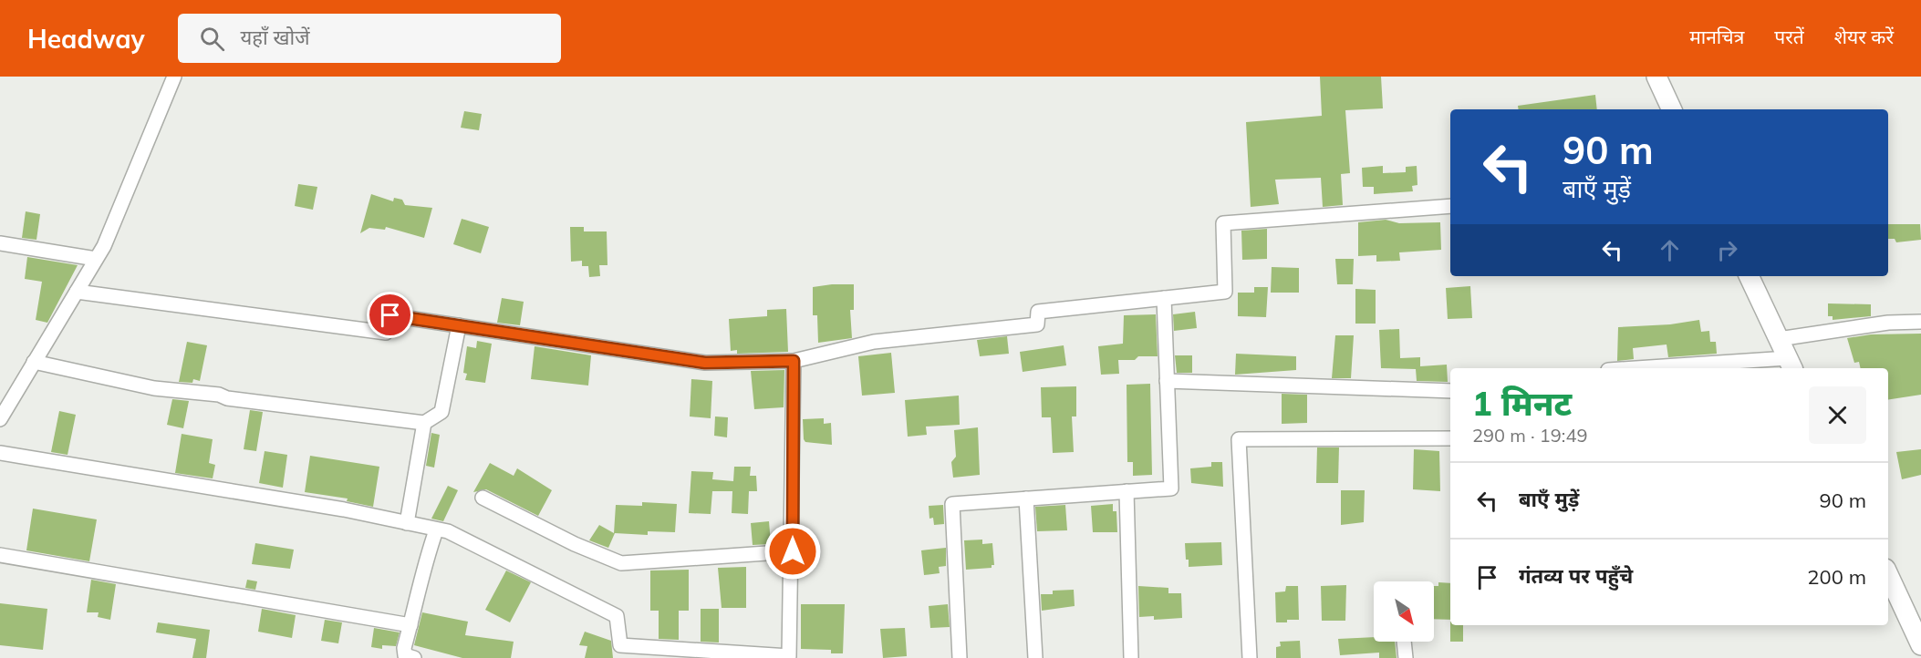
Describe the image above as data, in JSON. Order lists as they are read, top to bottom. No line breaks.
{"north":"bottom right","page":{"header":"Headway","search":"यहाँ खोजें","nav":["मानचित्र","परतें","शेयर करें"],"turn":["90 m","बाएँ मुड़ें"],"heading":["1 मिनट","290 m · 19:49"],"list":[{"name":"बाएँ मुड़ें","value":"90 m"},{"name":"गंतव्य पर पहुँचे","value":"200 m"}]}}
